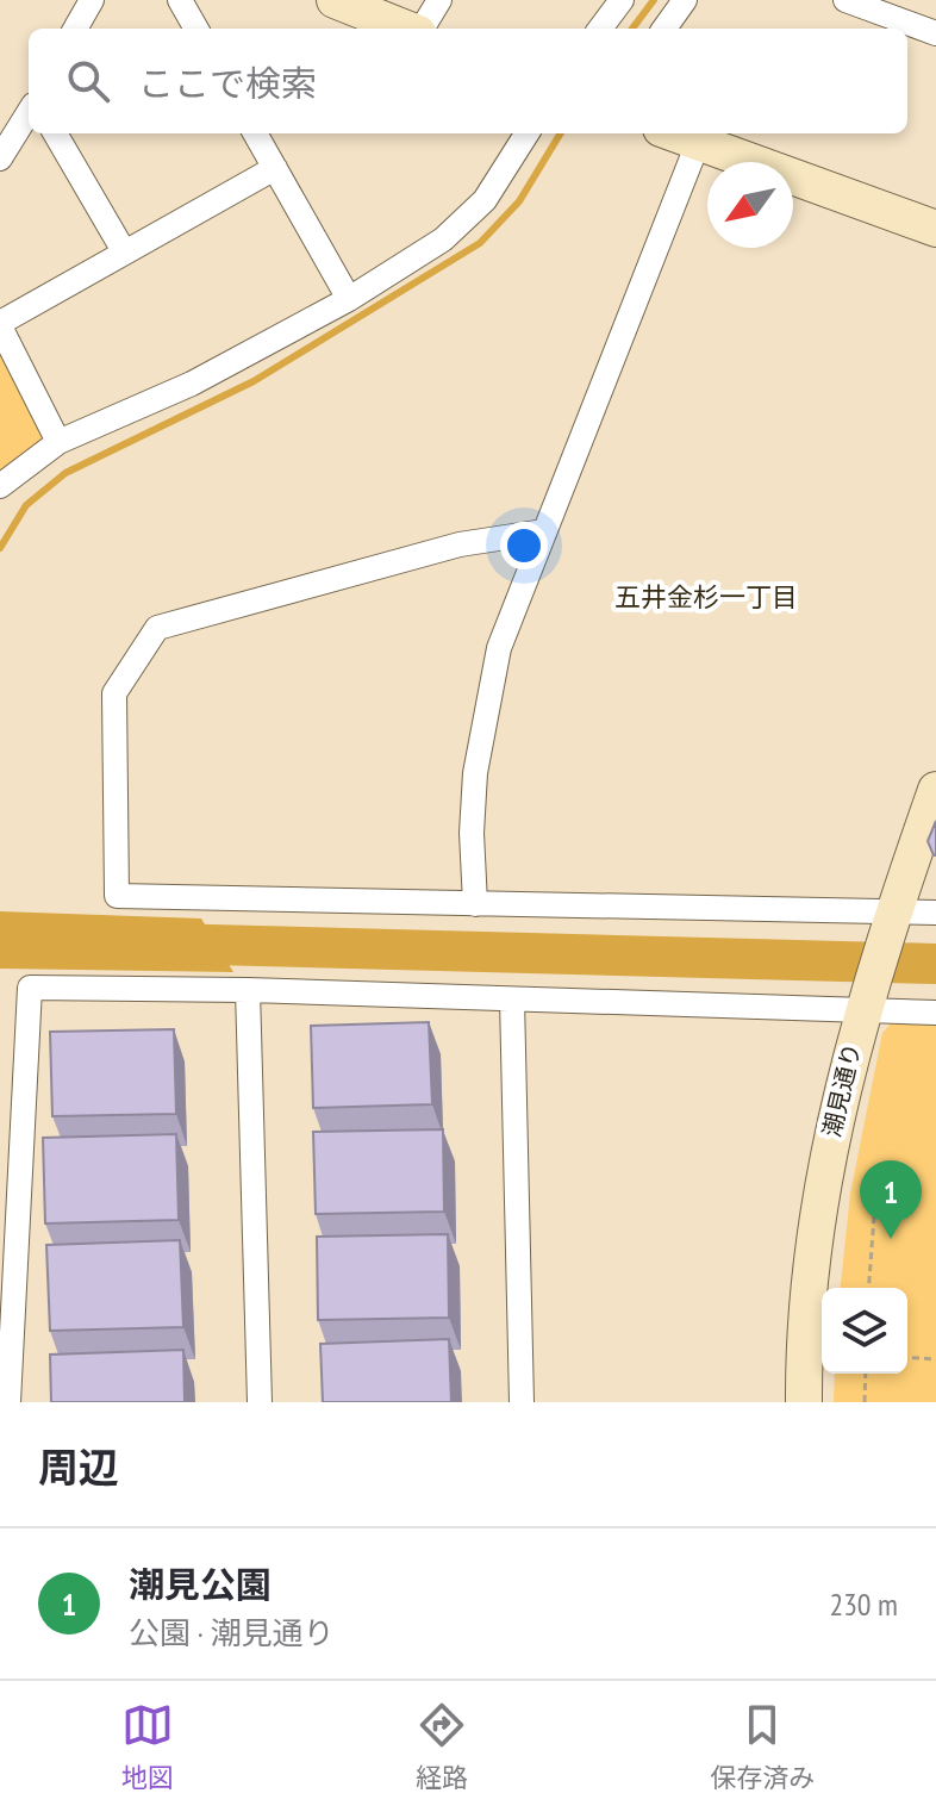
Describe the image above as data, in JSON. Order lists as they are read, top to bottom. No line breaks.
{"streets":{"street":["潮見通り"]},"districts":["五井金杉一丁目"],"north":"bottom left","page":{"search":"ここで検索","pins":"1","heading":"周辺","list":[{"mark":"1","name":"潮見公園","note":"公園 · 潮見通り","value":"230 m"}],"nav":["地図","経路","保存済み"]}}
